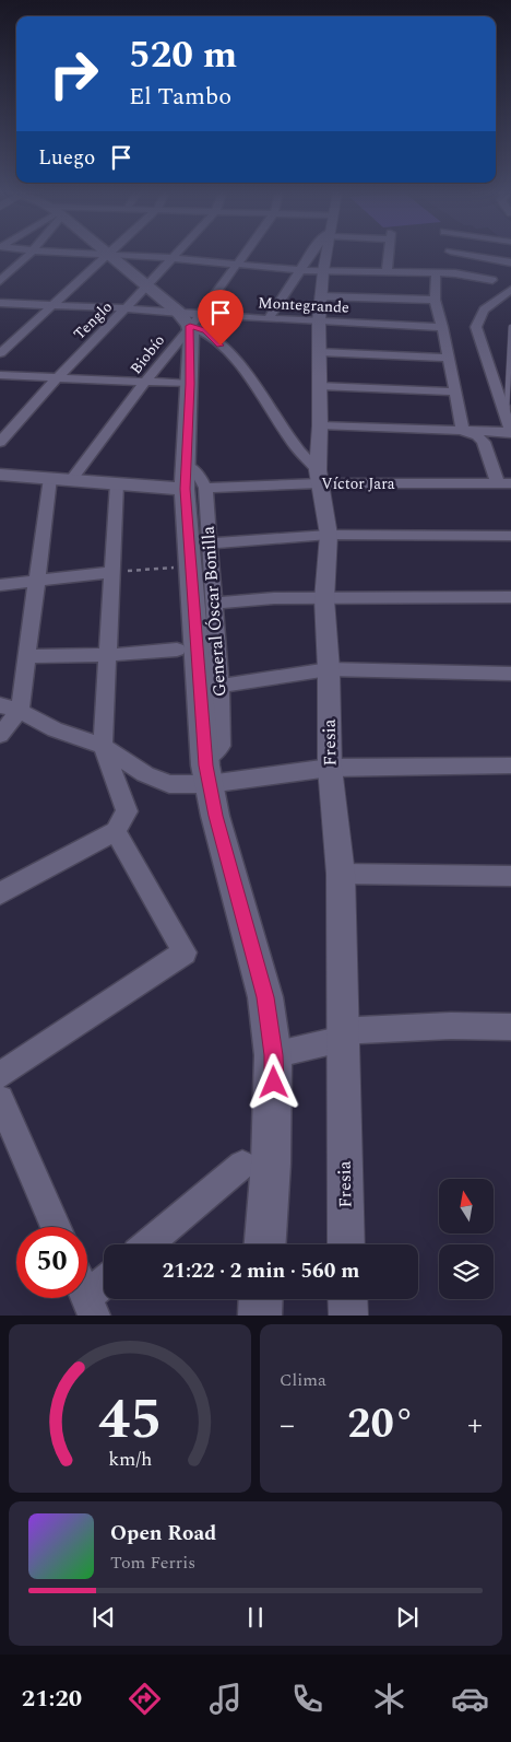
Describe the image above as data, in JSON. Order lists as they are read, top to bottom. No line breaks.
{"streets":{"main road":["General Óscar Bonilla"],"street":["Montegrande","Tenglo","Biobío","Víctor Jara","Fresia"]},"crossings":[["Montegrande","Tenglo"],["Montegrande","Biobío"],["Montegrande","General Óscar Bonilla"],["Montegrande","Fresia"],["Biobío","General Óscar Bonilla"],["Víctor Jara","General Óscar Bonilla"],["Víctor Jara","Fresia"]],"north":"top","page":{"turn":["520 m","El Tambo"],"then":"Luego","limit":"50","trip":"21:22 · 2 min · 560 m","tile":"Clima","heat":["−","20°","+"],"song":["Open Road","Tom Ferris"],"tabs":"21:20","gauge":["45","km/h"]}}
